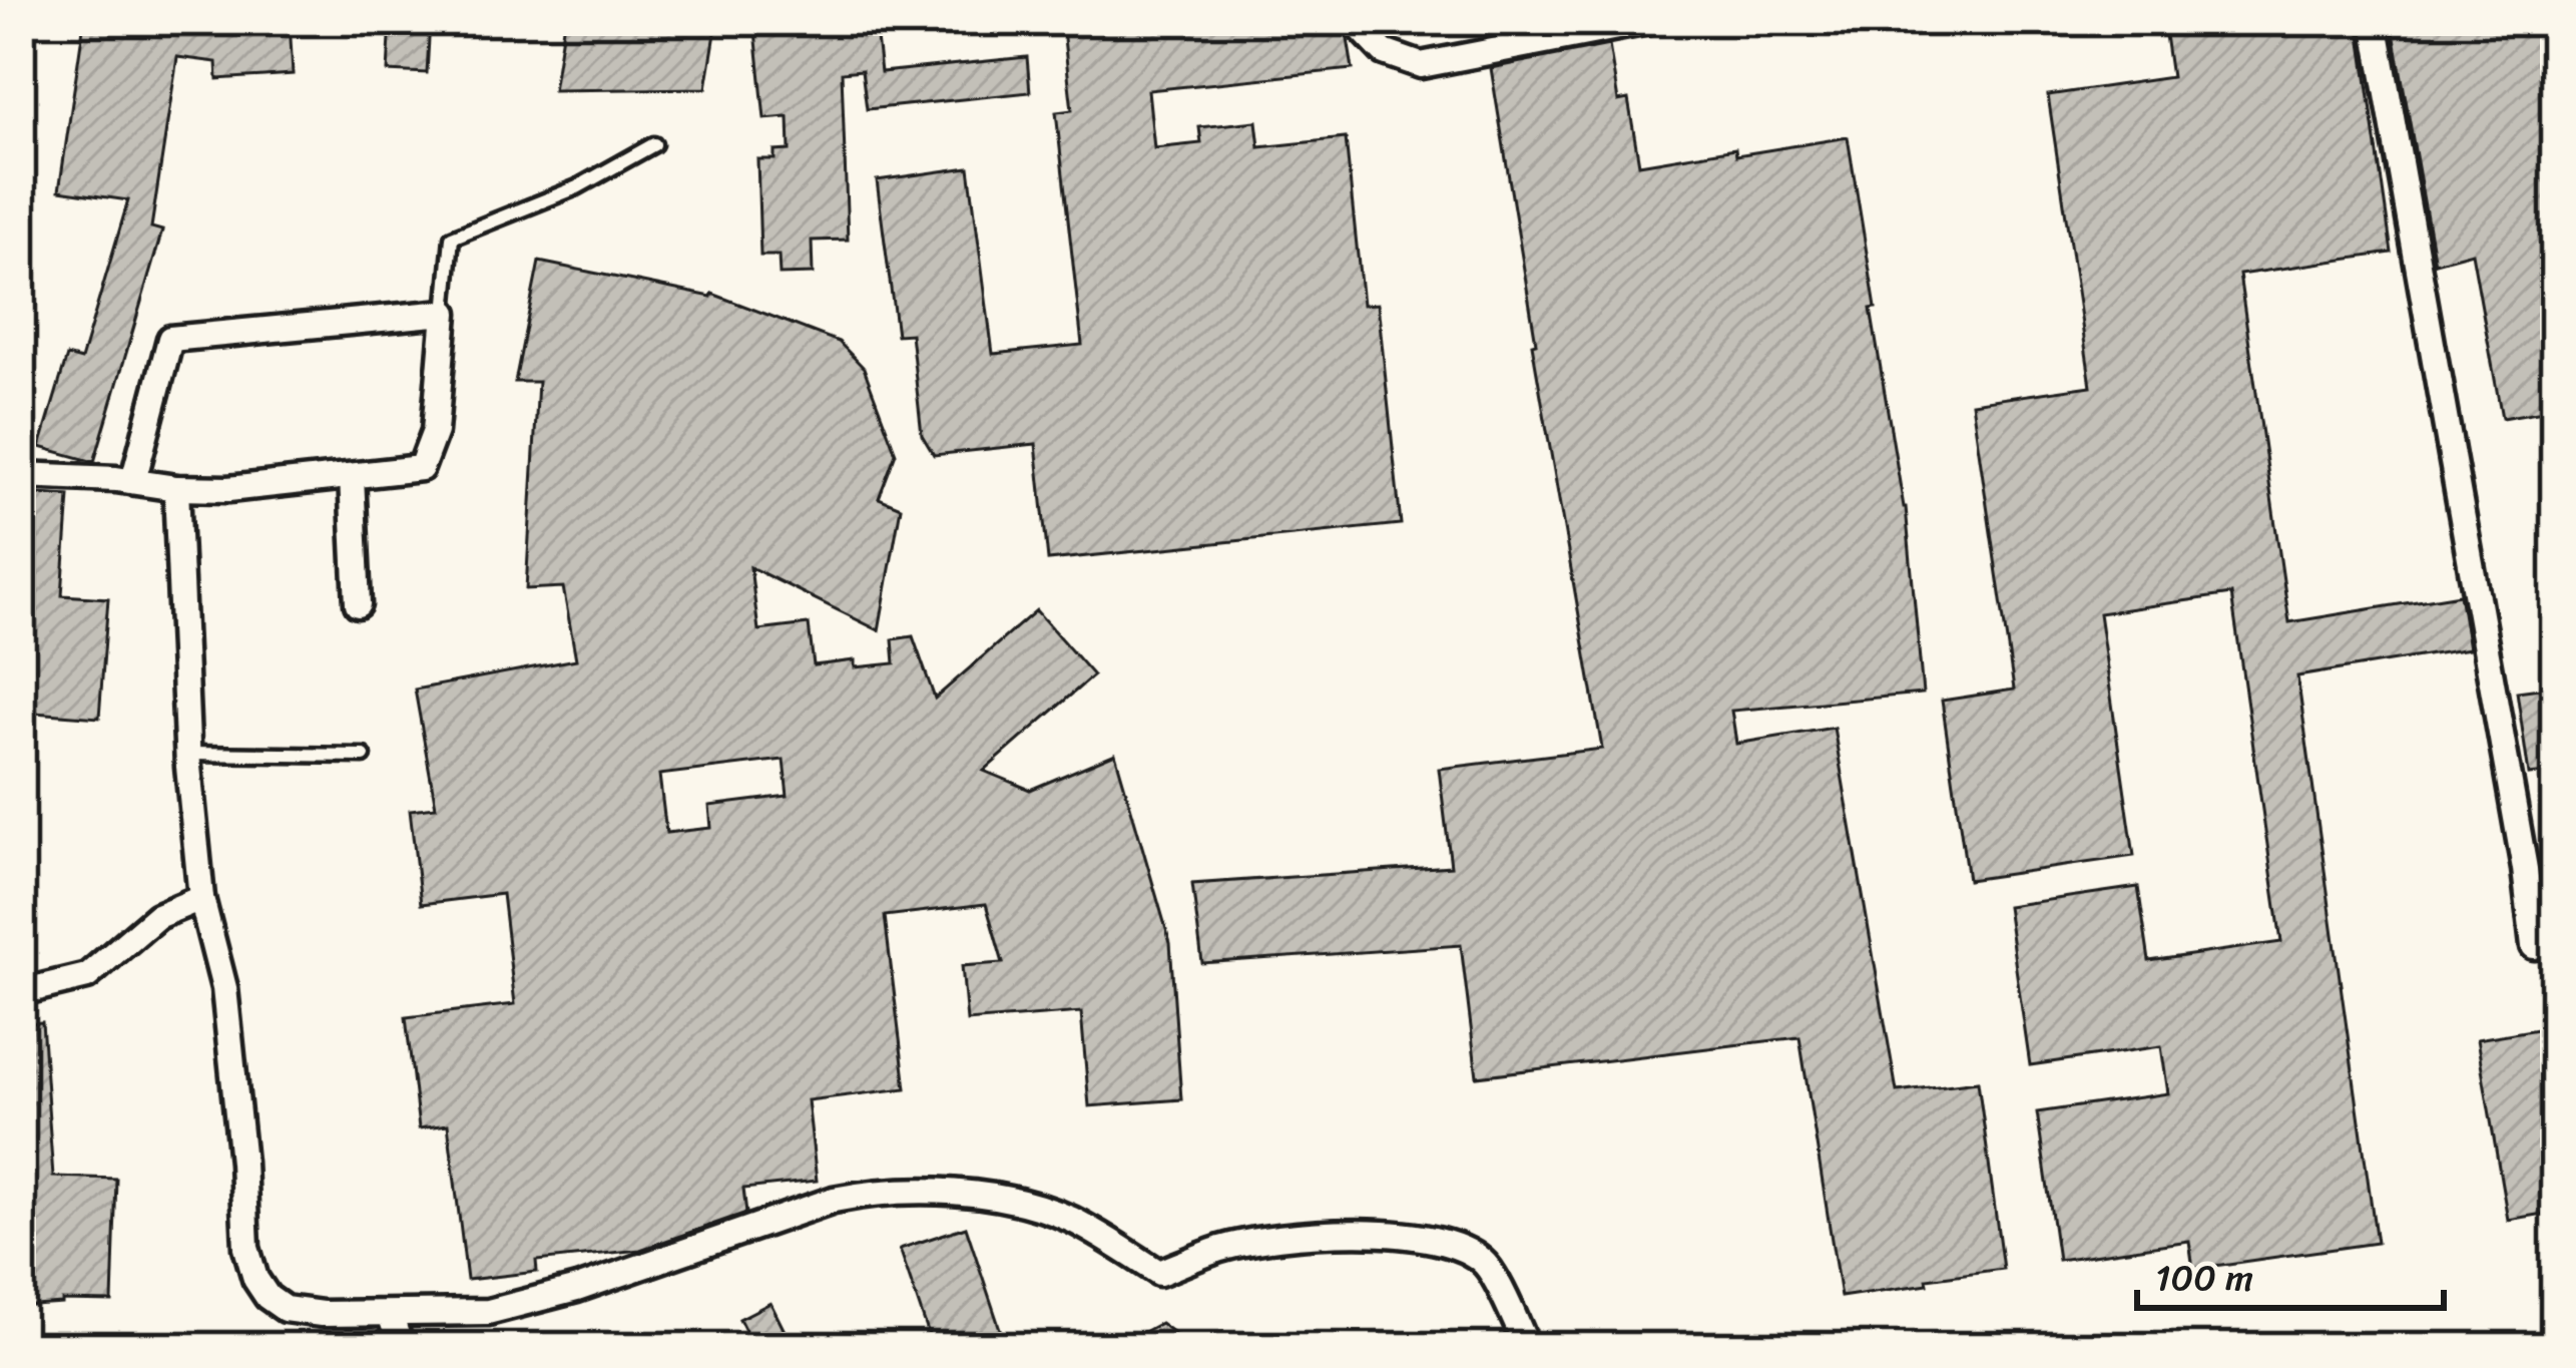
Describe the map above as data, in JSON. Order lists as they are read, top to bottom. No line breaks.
{"scale_bar":"100 m"}
